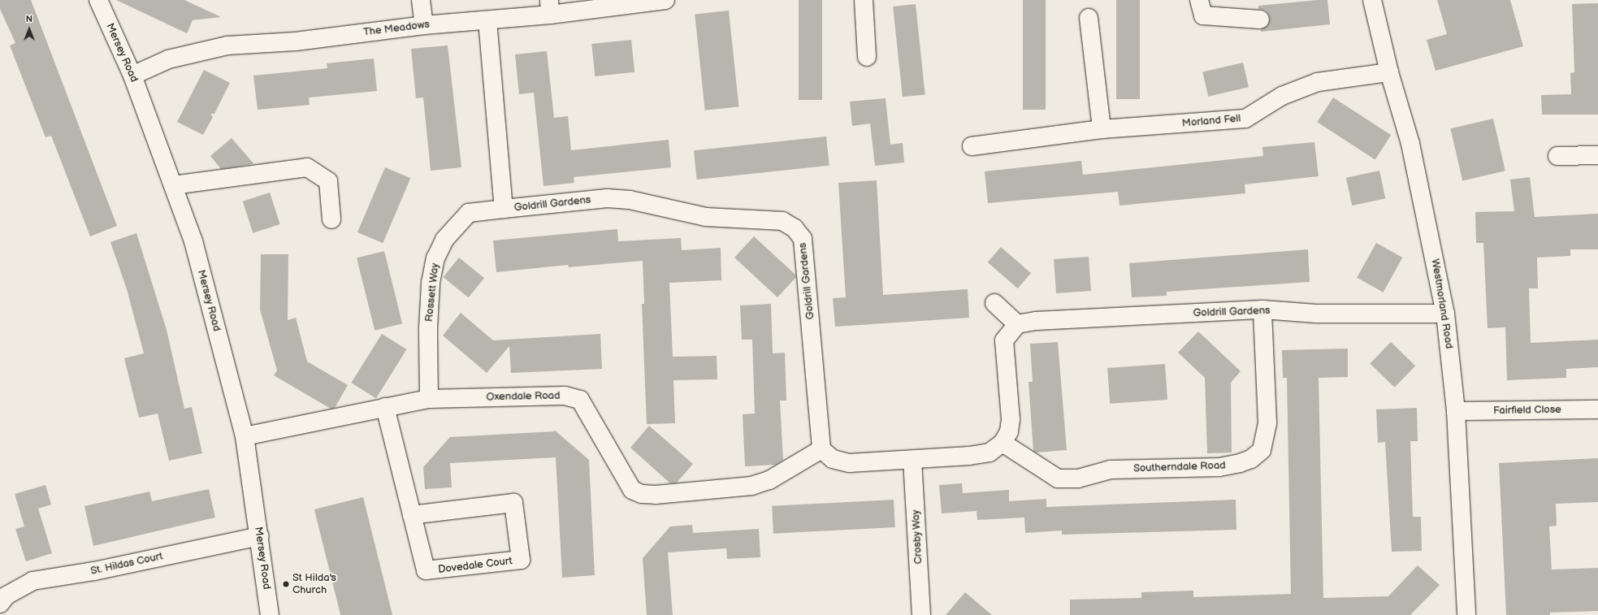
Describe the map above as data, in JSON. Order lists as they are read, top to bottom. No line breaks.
{"streets":{"street":["The Meadows","Mersey Road","Morland Fell","Goldrill Gardens","Rossett Way","Westmorland Road","Oxendale Road","Fairfield Close","Southerndale Road","Crosby Way","St. Hildas Court","Dovedale Court"]},"crossings":[["The Meadows","Mersey Road"],["The Meadows","Goldrill Gardens"],["Mersey Road","Oxendale Road"],["Mersey Road","St. Hildas Court"],["Morland Fell","Westmorland Road"],["Goldrill Gardens","Rossett Way"],["Goldrill Gardens","Westmorland Road"],["Goldrill Gardens","Oxendale Road"],["Goldrill Gardens","Southerndale Road"],["Rossett Way","Oxendale Road"],["Westmorland Road","Fairfield Close"],["Oxendale Road","Dovedale Court"]],"places":["St Hilda's Church"],"north":"top"}
